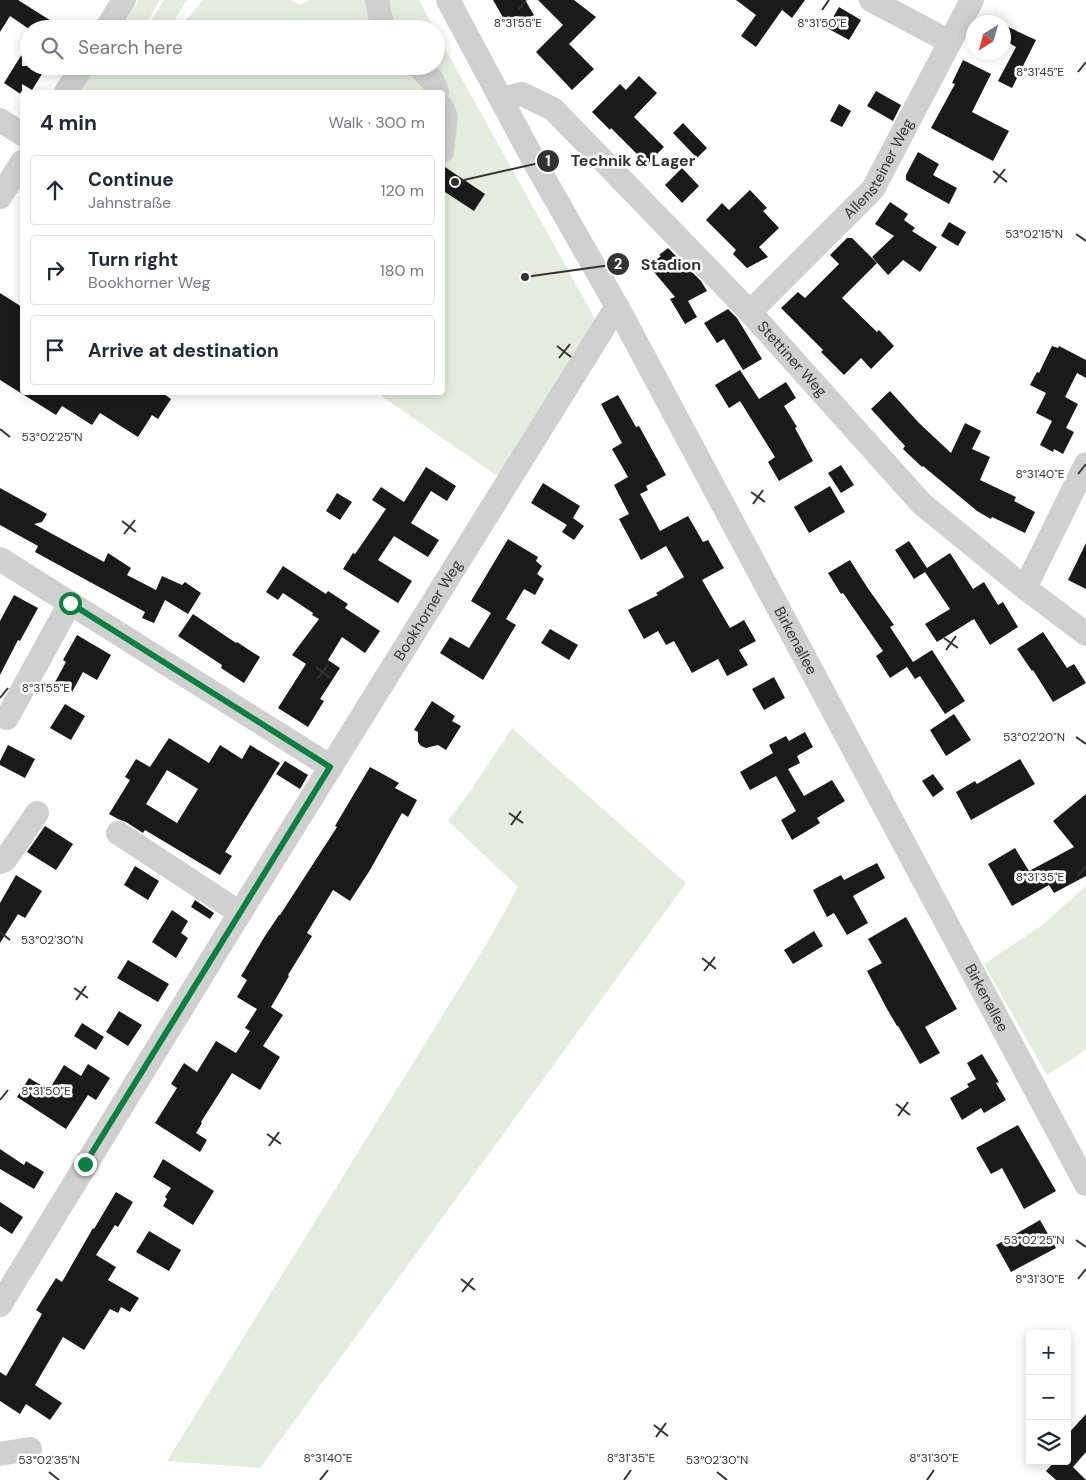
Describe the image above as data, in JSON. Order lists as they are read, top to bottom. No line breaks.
{"streets":{"street":["Allensteiner Weg","Stettiner Weg","Bookhorner Weg","Birkenallee"]},"crossings":[["Allensteiner Weg","Stettiner Weg"],["Stettiner Weg","Birkenallee"],["Bookhorner Weg","Birkenallee"]],"places":["Technik & Lager","Stadion"],"north":"bottom left","page":{"search":"Search here","heading":["4 min","Walk · 300 m"],"list":[["Continue","Jahnstraße","120 m"],["Turn right","Bookhorner Weg","180 m"],"Arrive at destination"],"map_buttons":["+","−"]},"coordinates":["8°31'55\"E","8°31'50\"E","8°31'45\"E","53°02'15\"N","53°02'25\"N","8°31'40\"E","53°02'20\"N","8°31'35\"E","53°02'30\"N","8°31'30\"E","53°02'35\"N"]}
